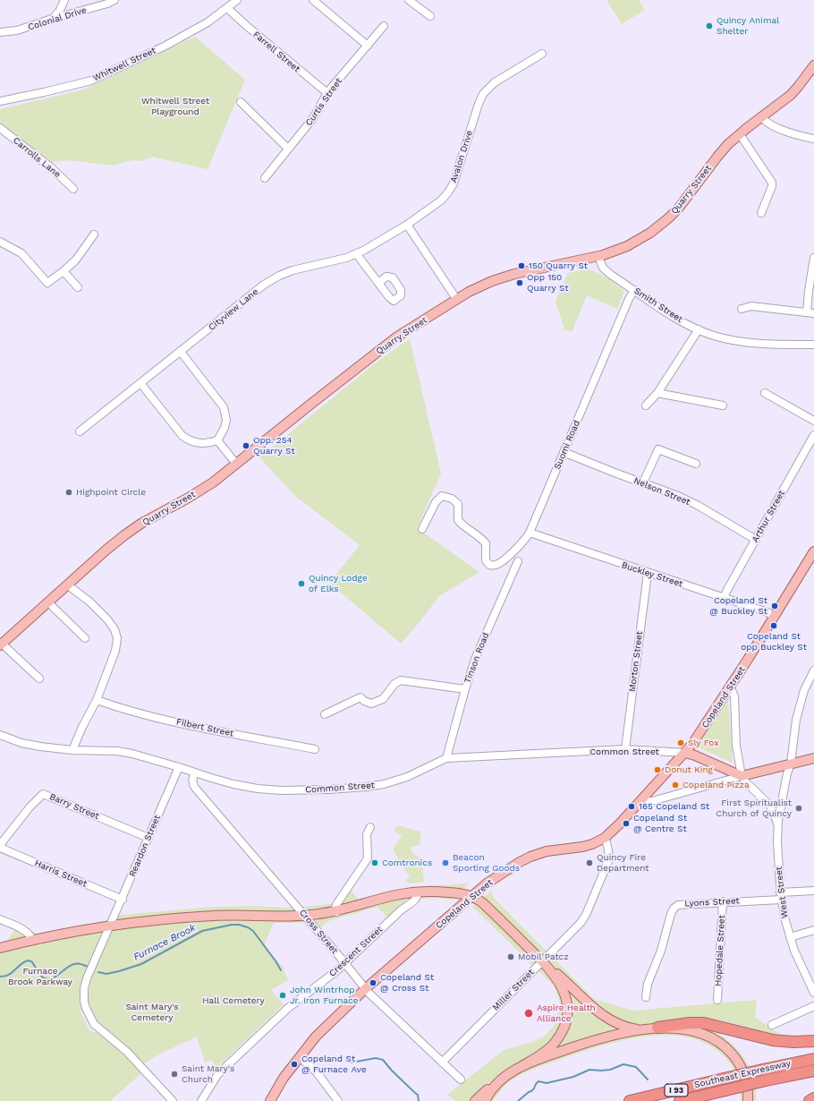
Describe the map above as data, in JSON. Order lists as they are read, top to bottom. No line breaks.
{"streets":{"highway":["Southeast Expressway","I 93"],"main road":["Quarry Street","Copeland Street","Common Street"],"street":["Colonial Drive","Farrell Street","Whitwell Street","Curtis Street","Avalon Drive","Carrolls Lane","Smith Street","Cityview Lane","Suomi Road","Nelson Street","Arthur Street","Buckley Street","Tinson Road","Morton Street","Filbert Street","Barry Street","Reardon Street","Harris Street","West Street","Lyons Street","Cross Street","Hopedale Street","Crescent Street","Miller Street"]},"crossings":[["Farrell Street","Whitwell Street"],["Farrell Street","Curtis Street"],["Avalon Drive","Cityview Lane"],["Quarry Street","Smith Street"],["Smith Street","Suomi Road"],["Suomi Road","Nelson Street"],["Suomi Road","Buckley Street"],["Nelson Street","Arthur Street"],["Arthur Street","Buckley Street"],["Buckley Street","Morton Street"],["Buckley Street","Copeland Street"],["Tinson Road","Common Street"],["Morton Street","Common Street"],["Copeland Street","Common Street"],["Copeland Street","Cross Street"],["Copeland Street","Miller Street"],["Common Street","Reardon Street"],["Common Street","West Street"],["Common Street","Cross Street"],["Barry Street","Reardon Street"],["Barry Street","Harris Street"],["Reardon Street","Harris Street"],["West Street","Lyons Street"],["Lyons Street","Hopedale Street"],["Cross Street","Crescent Street"],["Cross Street","Miller Street"],["Southeast Expressway","I 93"]],"water":["Furnace Brook"],"parks":["Whitwell Street Playground","Furnace Brook Parkway","Hall Cemetery","Saint Mary's Cemetery"],"places":["Quincy Animal Shelter","150 Quarry St","Opp 150 Quarry St","Opp. 254 Quarry St","Highpoint Circle","Quincy Lodge of Elks","Copeland St @ Buckley St","Copeland St opp Buckley St","Sly Fox","Donut King","Copeland Pizza","165 Copeland St","First Spiritualist Church of Quincy","Copeland St @ Centre St","Comtronics","Beacon Sporting Goods","Quincy Fire Department","Mobil Patcz","Copeland St @ Cross St","John Wintrhop Jr. Iron Furnace","Aspire Health Alliance","Copeland St @ Furnace Ave","Saint Mary's Church"]}
